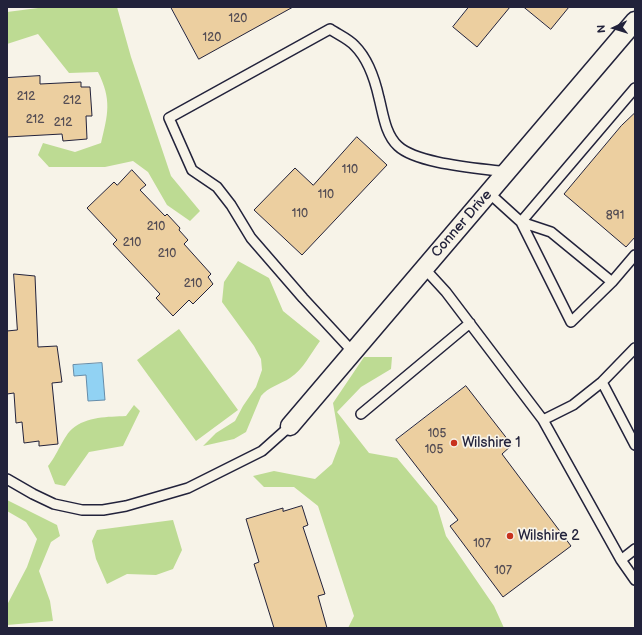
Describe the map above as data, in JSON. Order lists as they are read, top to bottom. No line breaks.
{"streets":{"street":["Conner Drive"]},"places":["Wilshire 1","Wilshire 2"],"house_numbers":["120","120","212","212","212","212","110","110","110","891","210","210","210","210","105","105","107","107"],"north":"left"}
